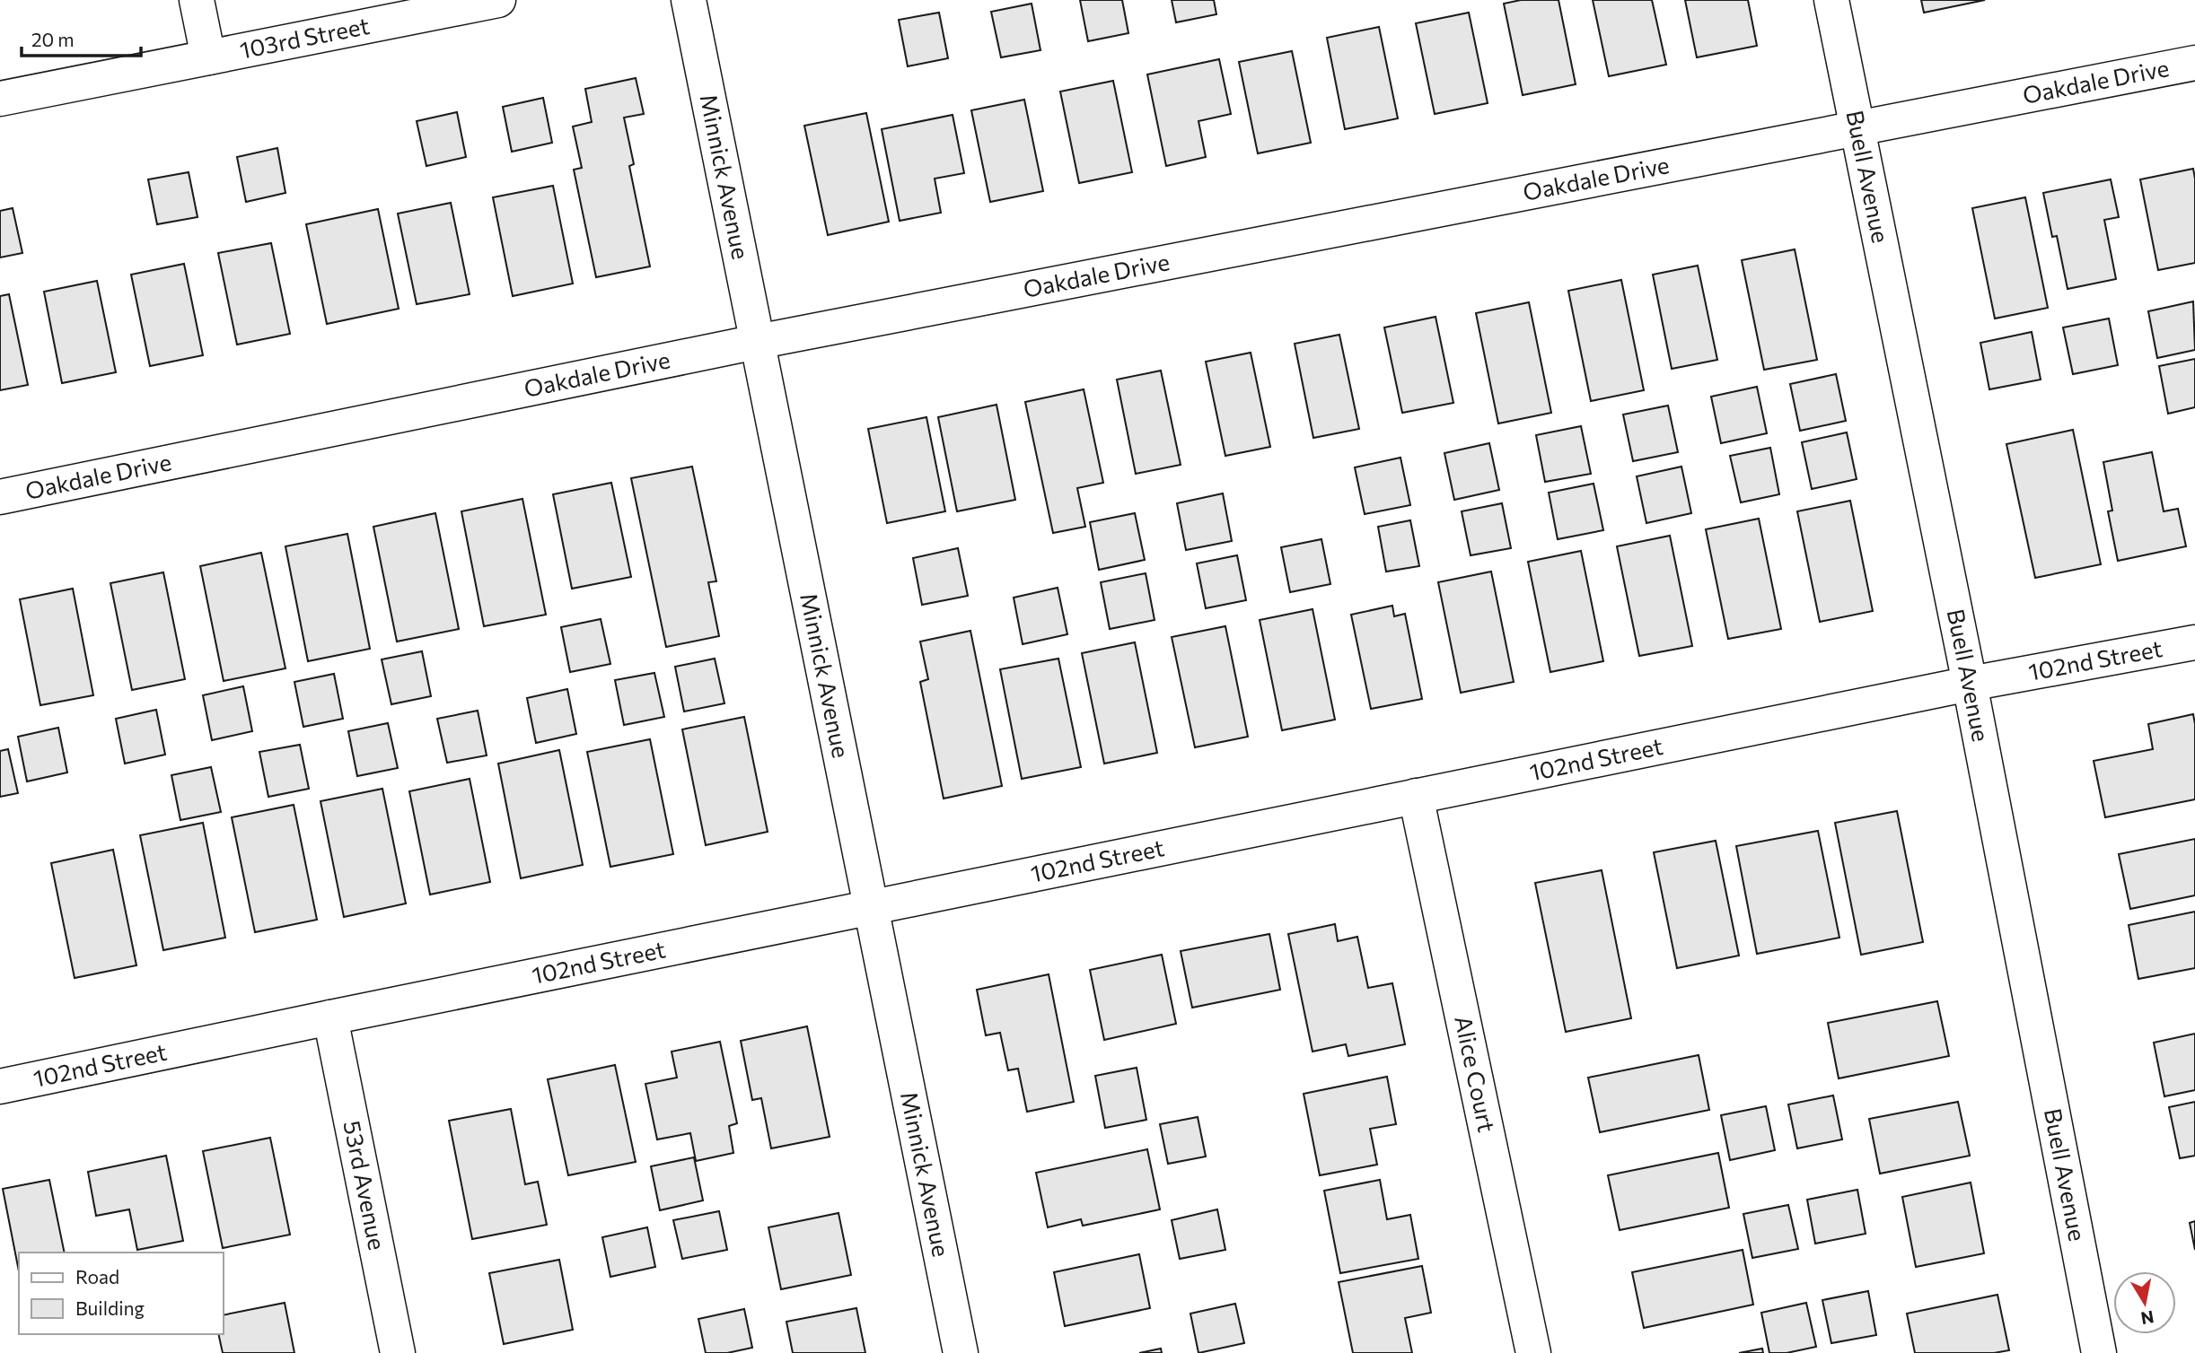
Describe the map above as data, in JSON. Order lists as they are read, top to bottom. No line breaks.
{"streets":{"street":["103rd Street","Oakdale Drive","Minnick Avenue","Buell Avenue","102nd Street","Alice Court","53rd Avenue"]},"crossings":[["Oakdale Drive","Minnick Avenue"],["Oakdale Drive","Buell Avenue"],["Minnick Avenue","102nd Street"],["Buell Avenue","102nd Street"],["102nd Street","Alice Court"],["102nd Street","53rd Avenue"]],"legend":["Road","Building"],"scale_bar":"20 m","north":"bottom"}
